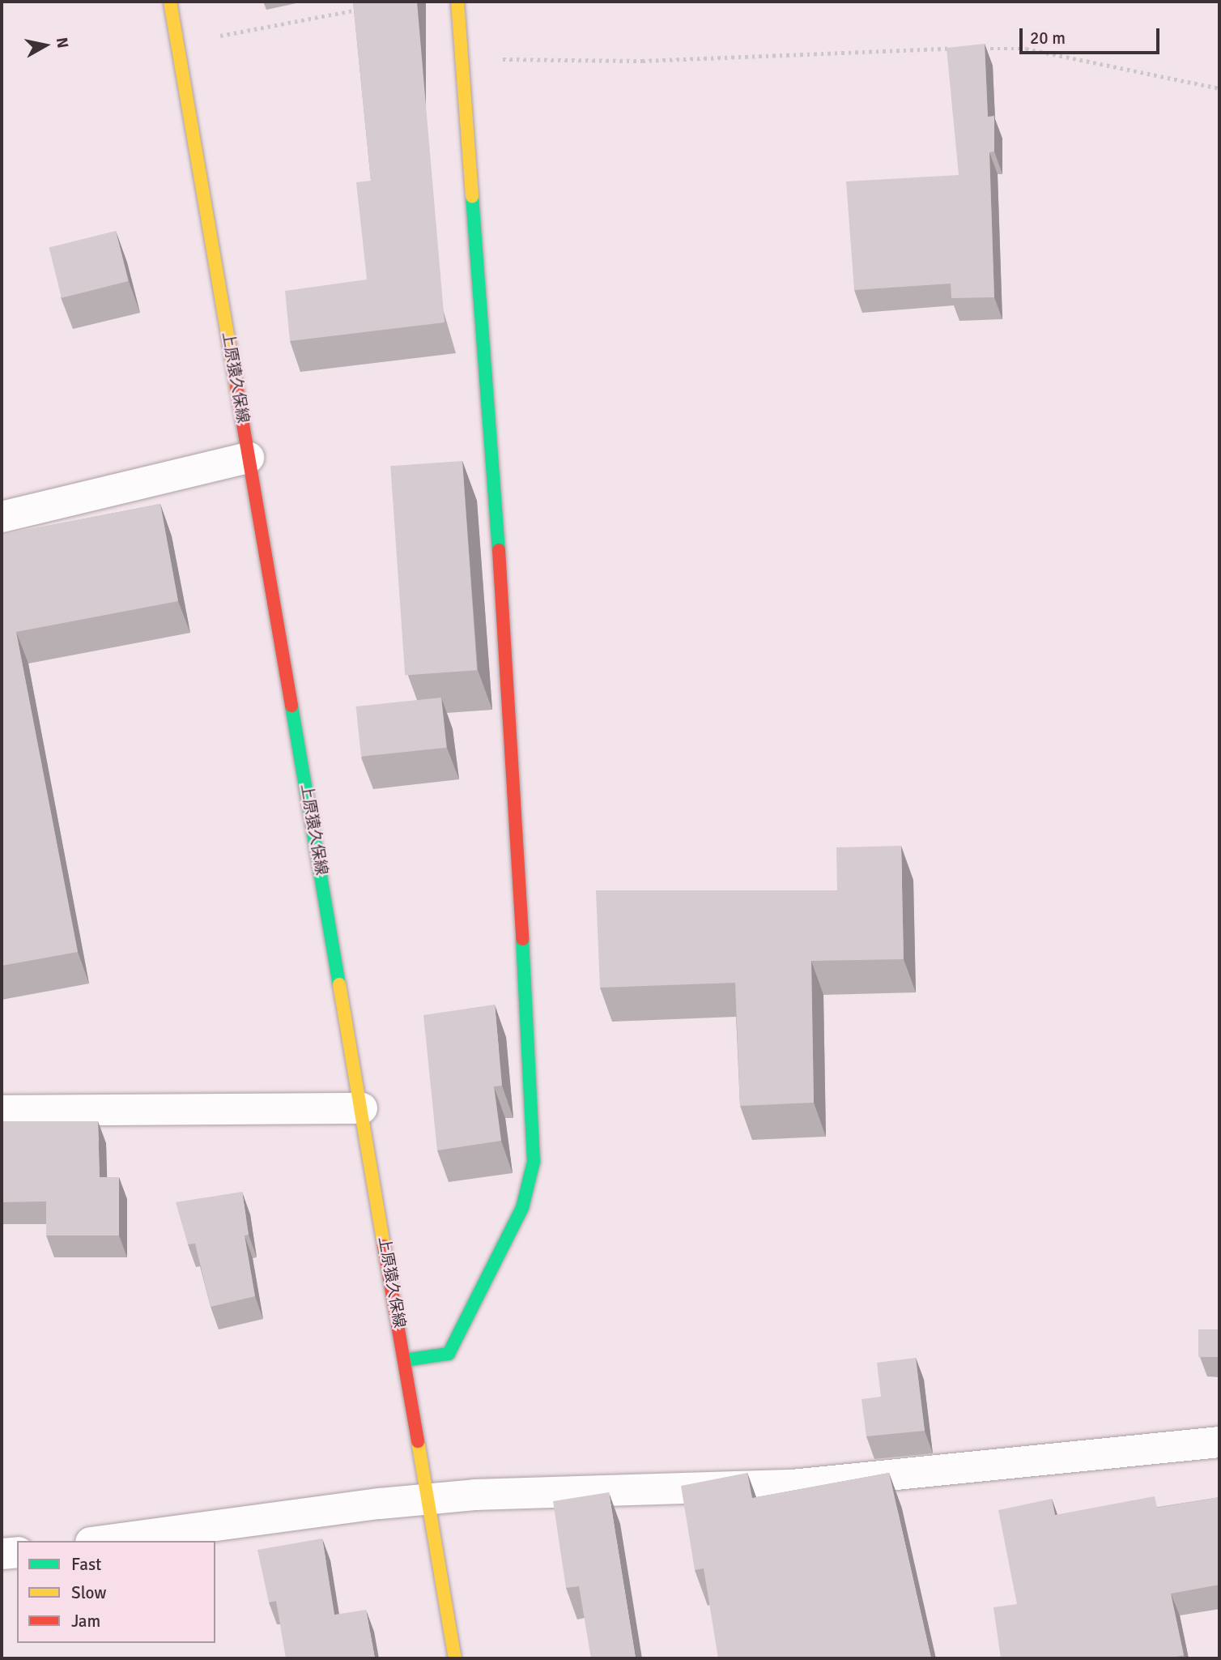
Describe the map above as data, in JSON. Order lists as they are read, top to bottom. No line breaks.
{"streets":{"main road":["上原猿久保線"]},"legend":["Fast","Slow","Jam"],"scale_bar":"20 m","north":"right"}
